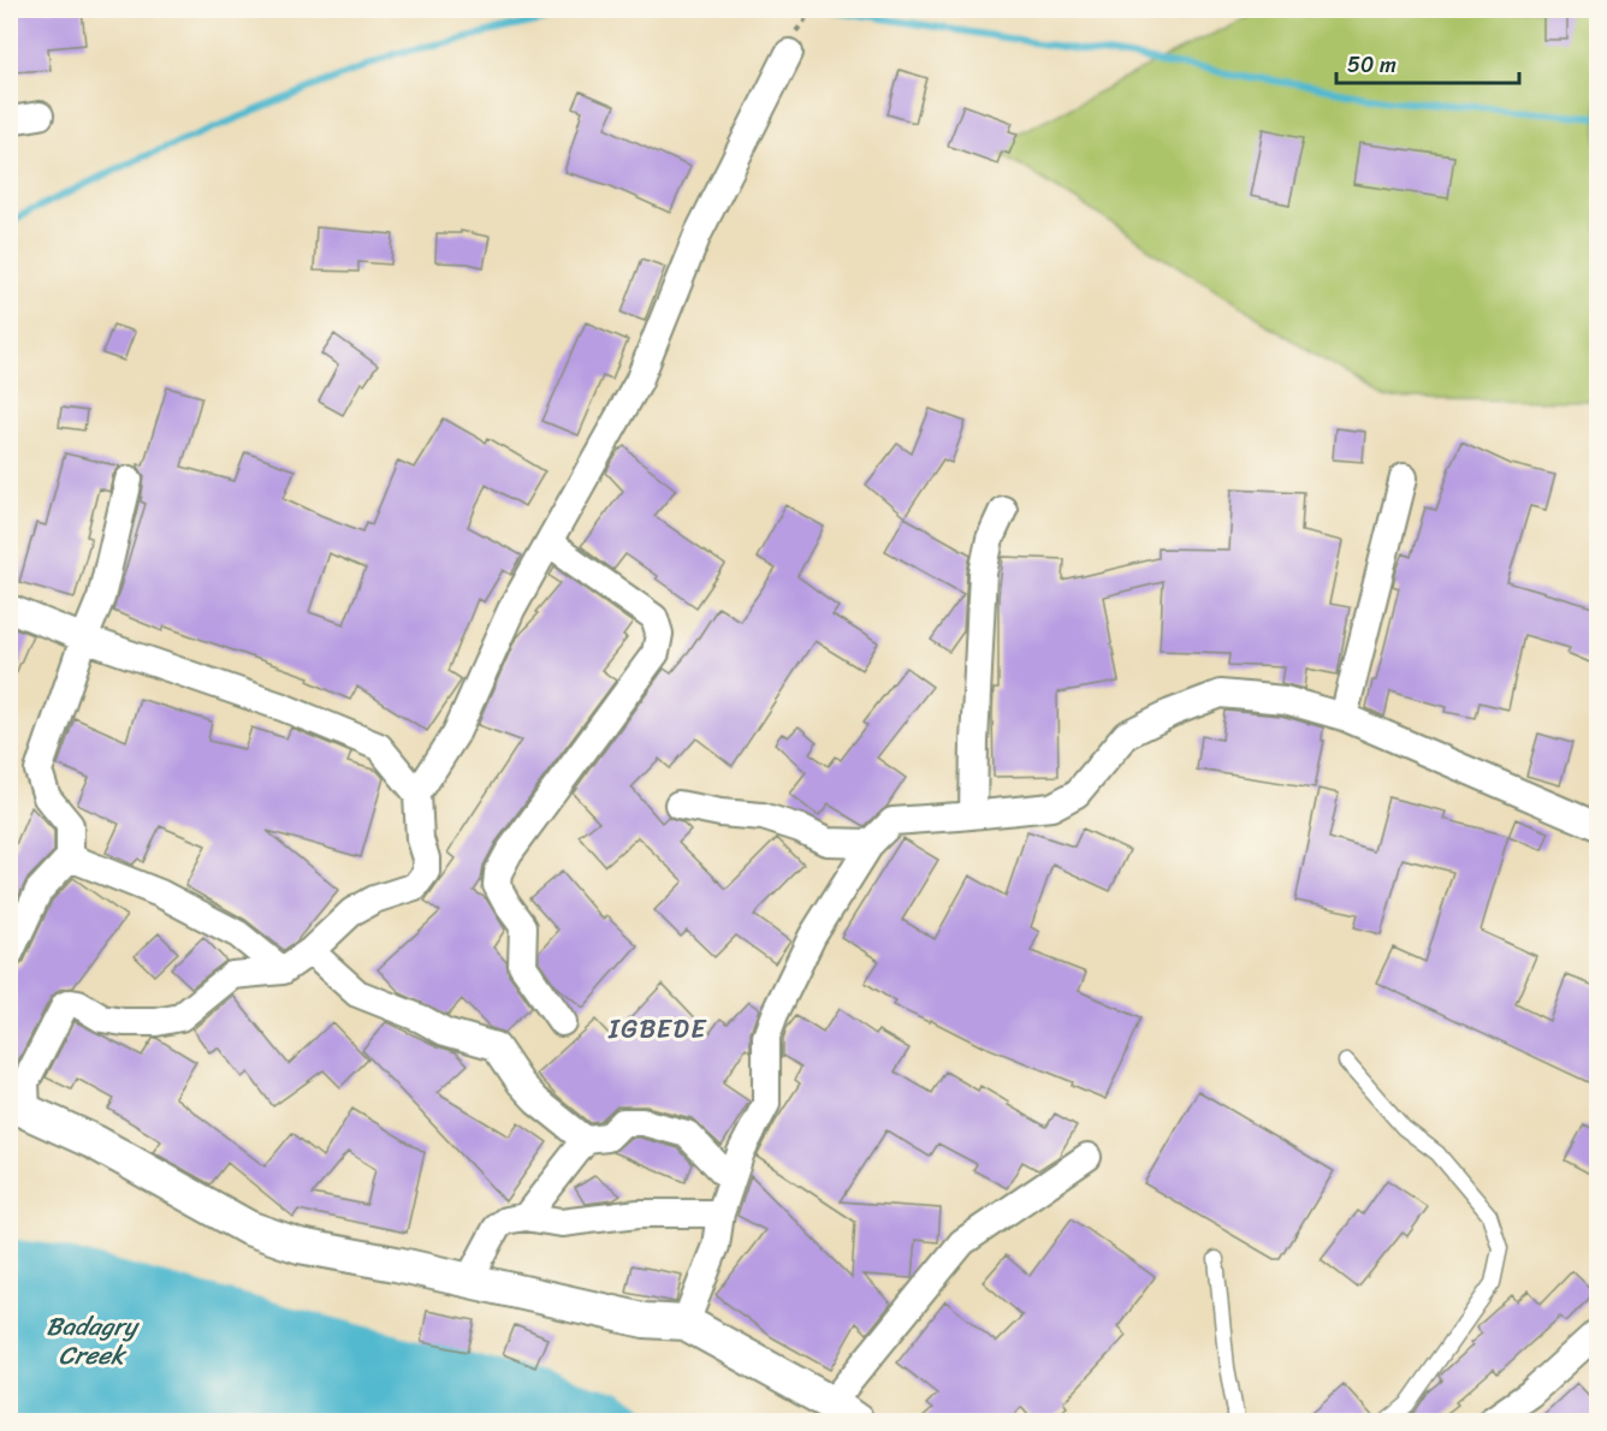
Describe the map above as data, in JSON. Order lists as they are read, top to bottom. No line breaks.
{"districts":["IGBEDE"],"water":["Badagry Creek"],"scale_bar":"50 m"}
